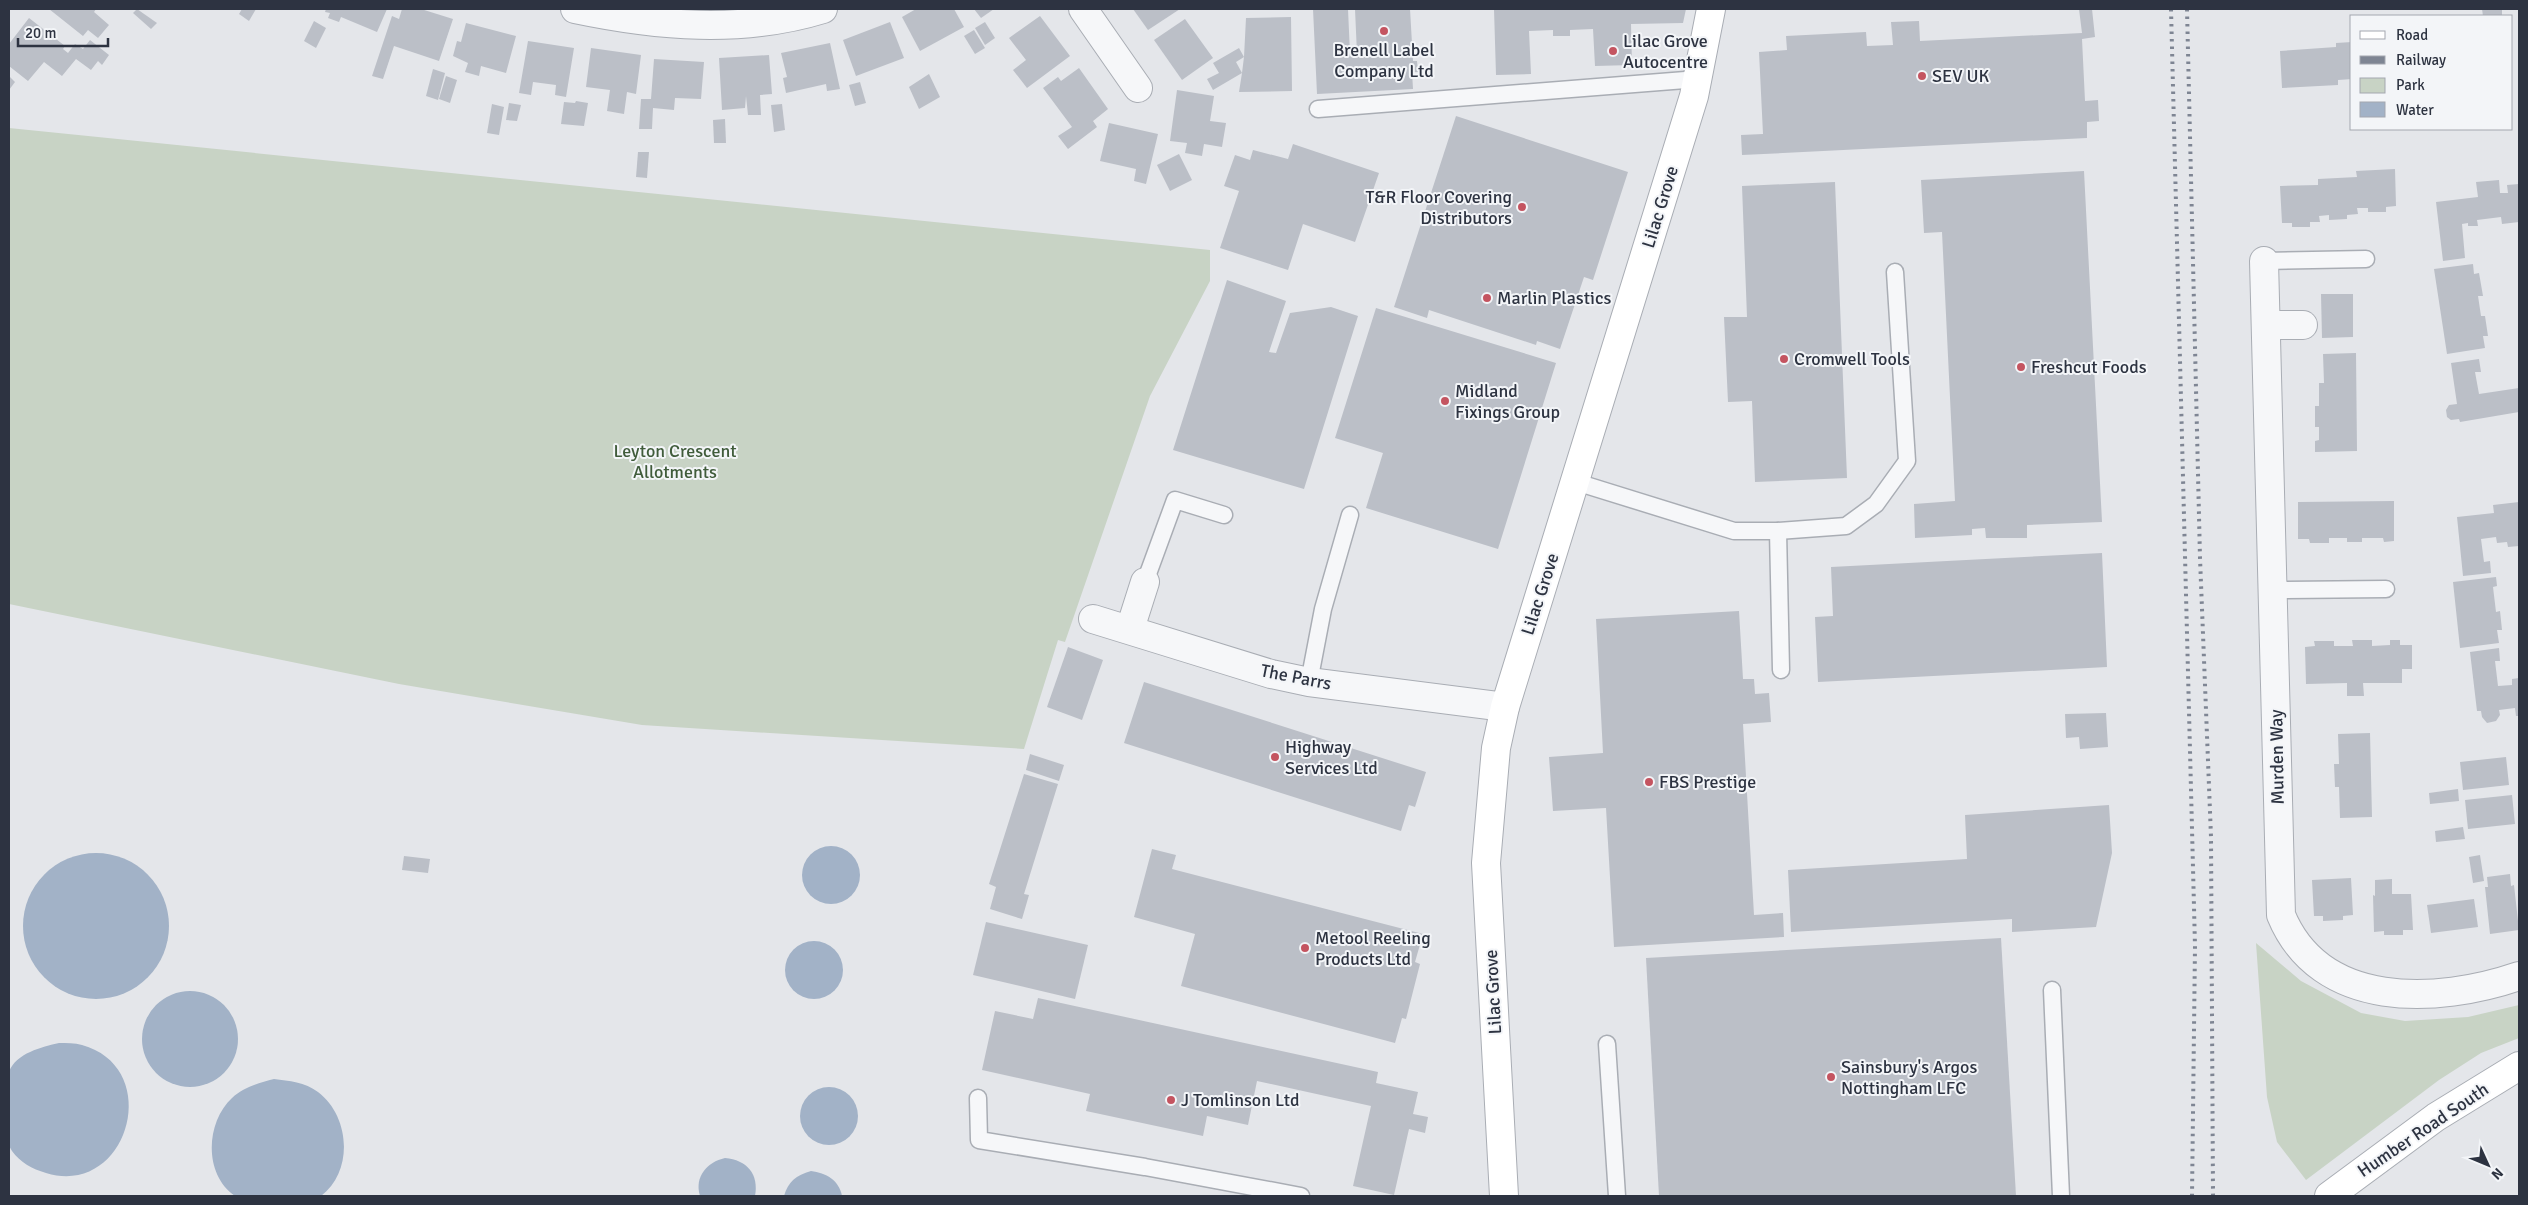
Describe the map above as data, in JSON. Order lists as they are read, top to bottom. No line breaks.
{"streets":{"street":["Lilac Grove","The Parrs","Murden Way","Humber Road South"]},"crossings":[["Lilac Grove","The Parrs"]],"parks":["Leyton Crescent Allotments"],"places":["Brenell Label Company Ltd","Lilac Grove Autocentre","SEV UK","T&R Floor Covering Distributors","Marlin Plastics","Cromwell Tools","Freshcut Foods","Midland Fixings Group","Highway Services Ltd","FBS Prestige","Metool Reeling Products Ltd","Sainsbury's Argos Nottingham LFC","J Tomlinson Ltd"],"legend":["Road","Railway","Park","Water"],"scale_bar":"20 m","north":"bottom right"}
